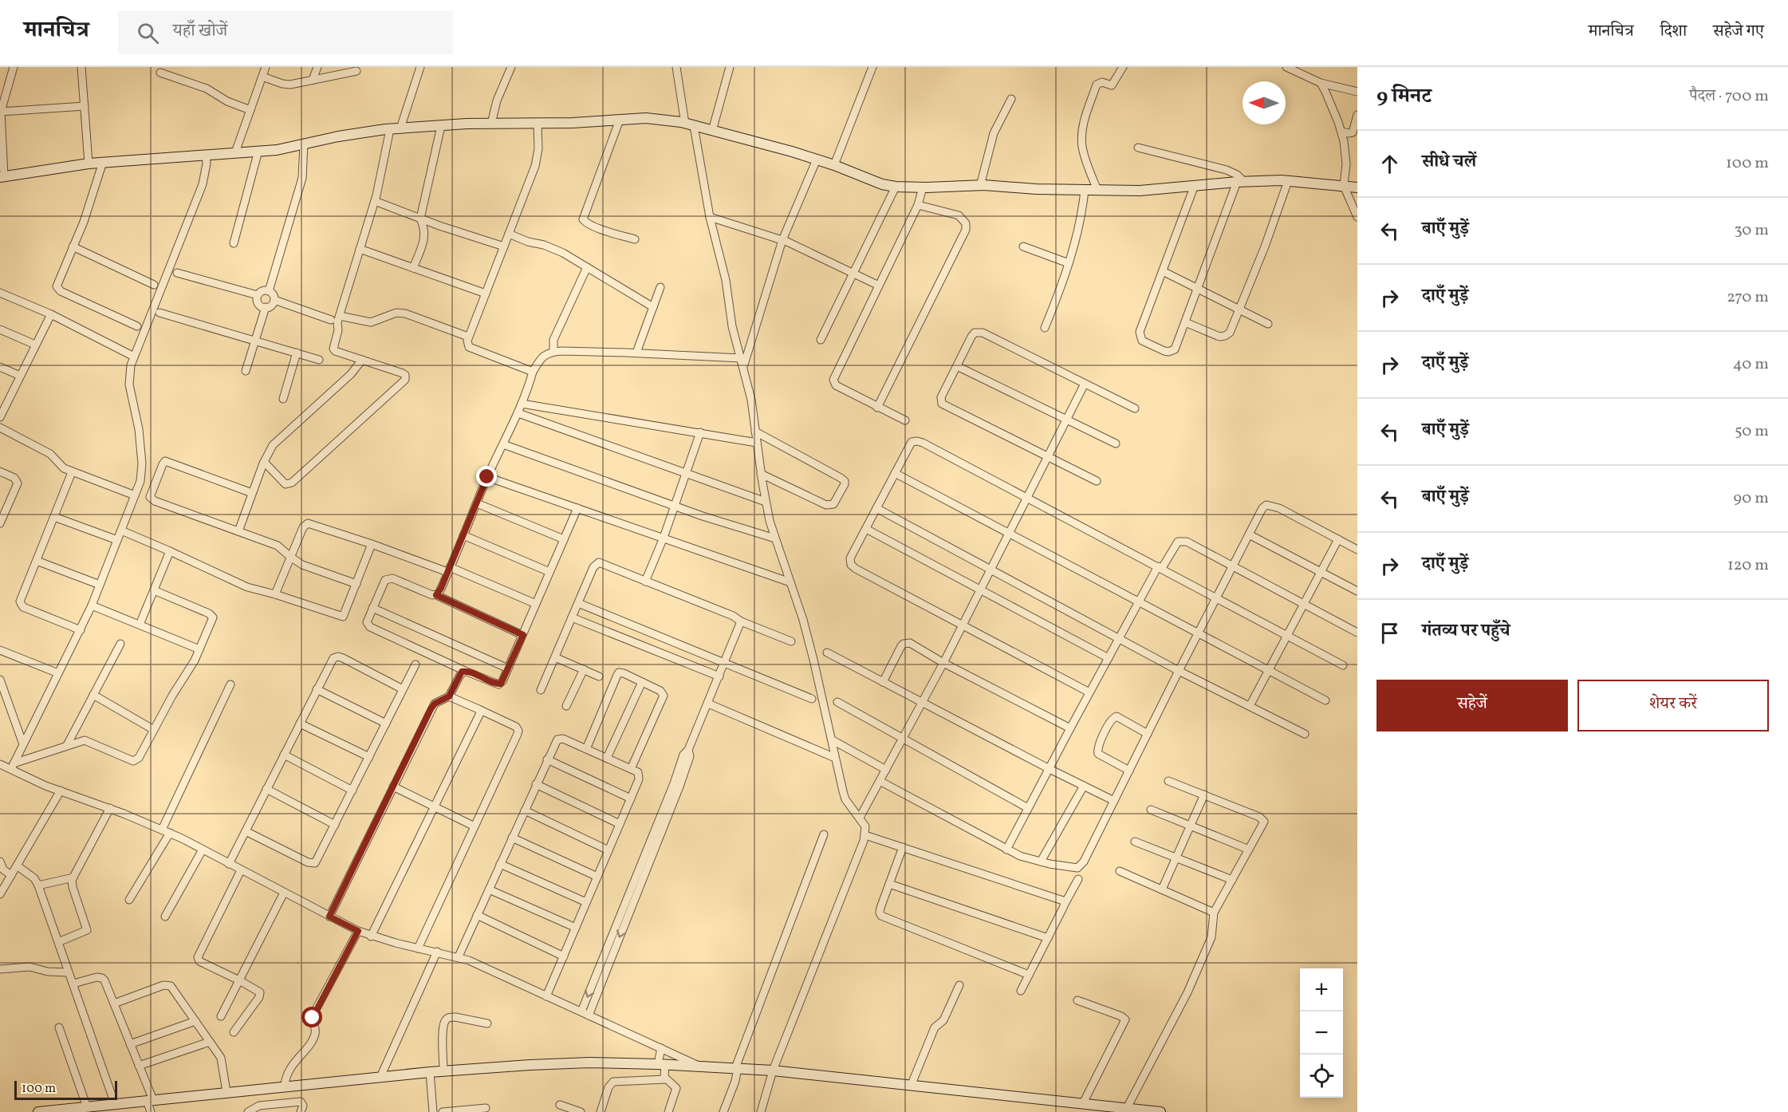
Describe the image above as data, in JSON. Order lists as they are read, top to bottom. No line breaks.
{"scale_bar":"100 m","north":"left","page":{"header":"मानचित्र","search":"यहाँ खोजें","nav":["मानचित्र","दिशा","सहेजे गए"],"heading":["9 मिनट","पैदल · 700 m"],"list":[["सीधे चलें","100 m"],["बाएँ मुड़ें","30 m"],["दाएँ मुड़ें","270 m"],["दाएँ मुड़ें","40 m"],["बाएँ मुड़ें","50 m"],["बाएँ मुड़ें","90 m"],["दाएँ मुड़ें","120 m"],"गंतव्य पर पहुँचे"],"buttons":["सहेजें","शेयर करें"],"map_buttons":["+","−"],"scale":"100 m"}}
